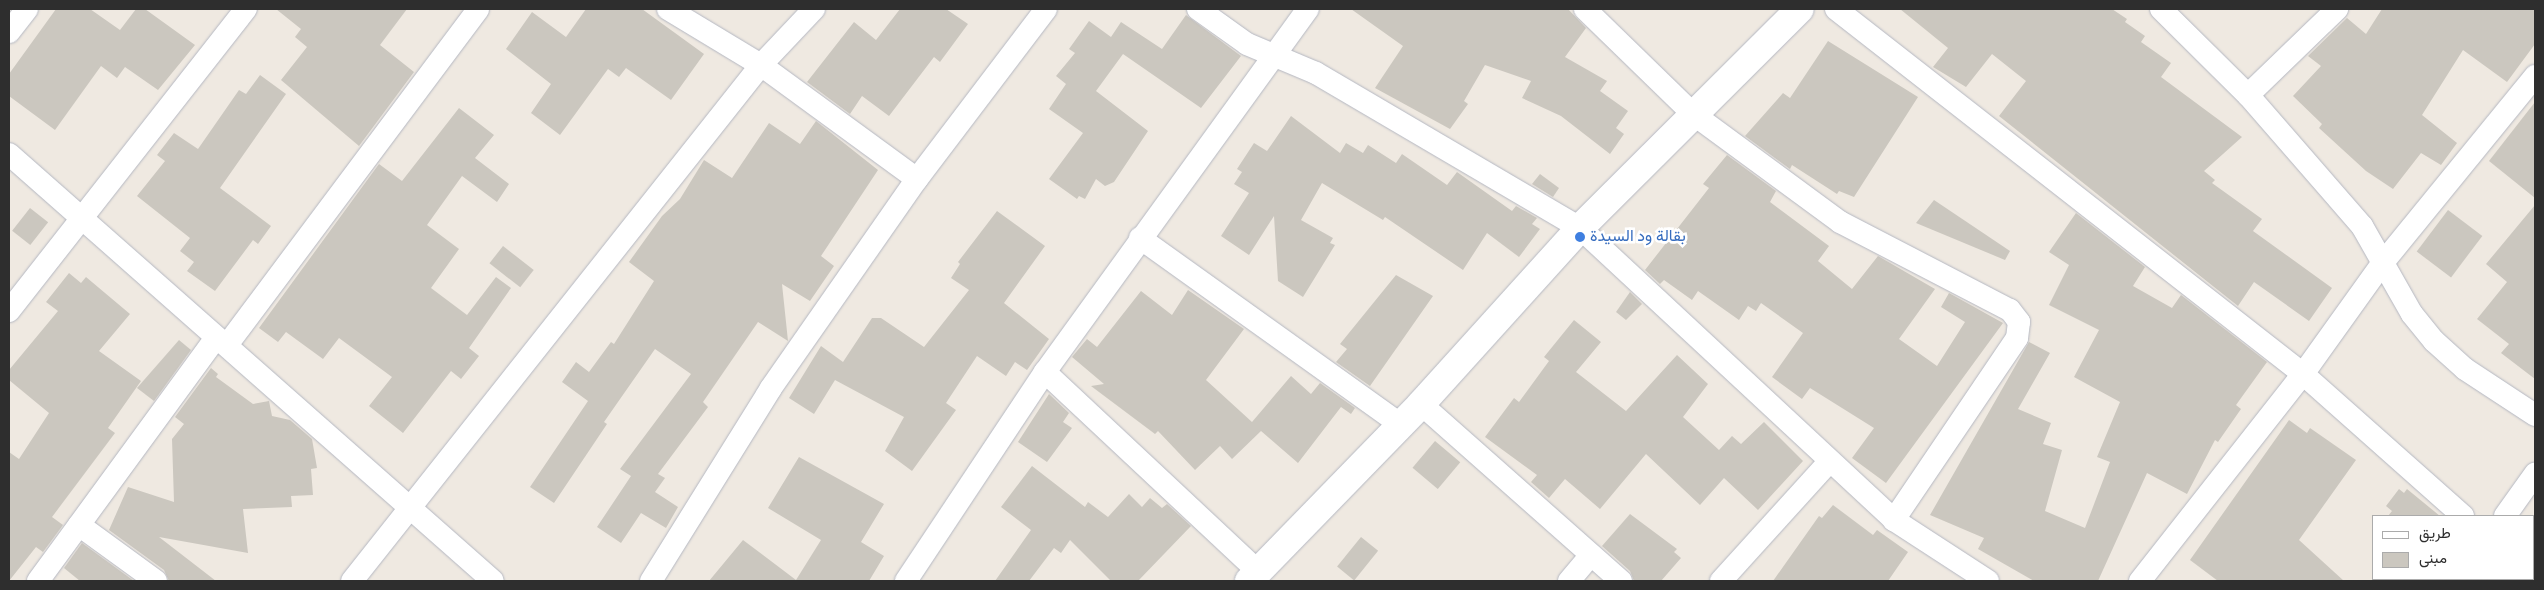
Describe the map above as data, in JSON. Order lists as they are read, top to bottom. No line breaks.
{"places":["بقالة ود السيدة"],"legend":["طريق","مبنى"]}
